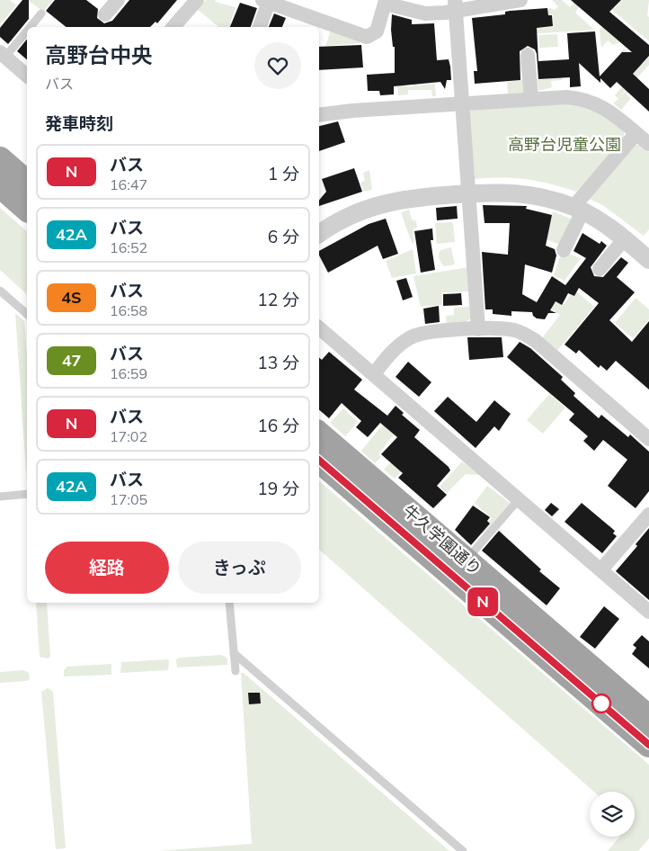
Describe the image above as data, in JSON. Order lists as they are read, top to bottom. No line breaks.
{"streets":{"highway":["牛久学園通り"]},"parks":["高野台児童公園"],"lines":["bus line N"],"page":{"on_map":"N","heading":[["高野台中央","バス"],"発車時刻"],"list":[{"mark":"N","name":"バス","note":"16:47","value":"1 分"},{"mark":"42A","name":"バス","note":"16:52","value":"6 分"},{"mark":"4S","name":"バス","note":"16:58","value":"12 分"},{"mark":"47","name":"バス","note":"16:59","value":"13 分"},{"mark":"N","name":"バス","note":"17:02","value":"16 分"},{"mark":"42A","name":"バス","note":"17:05","value":"19 分"}],"buttons":["経路","きっぷ"]}}
